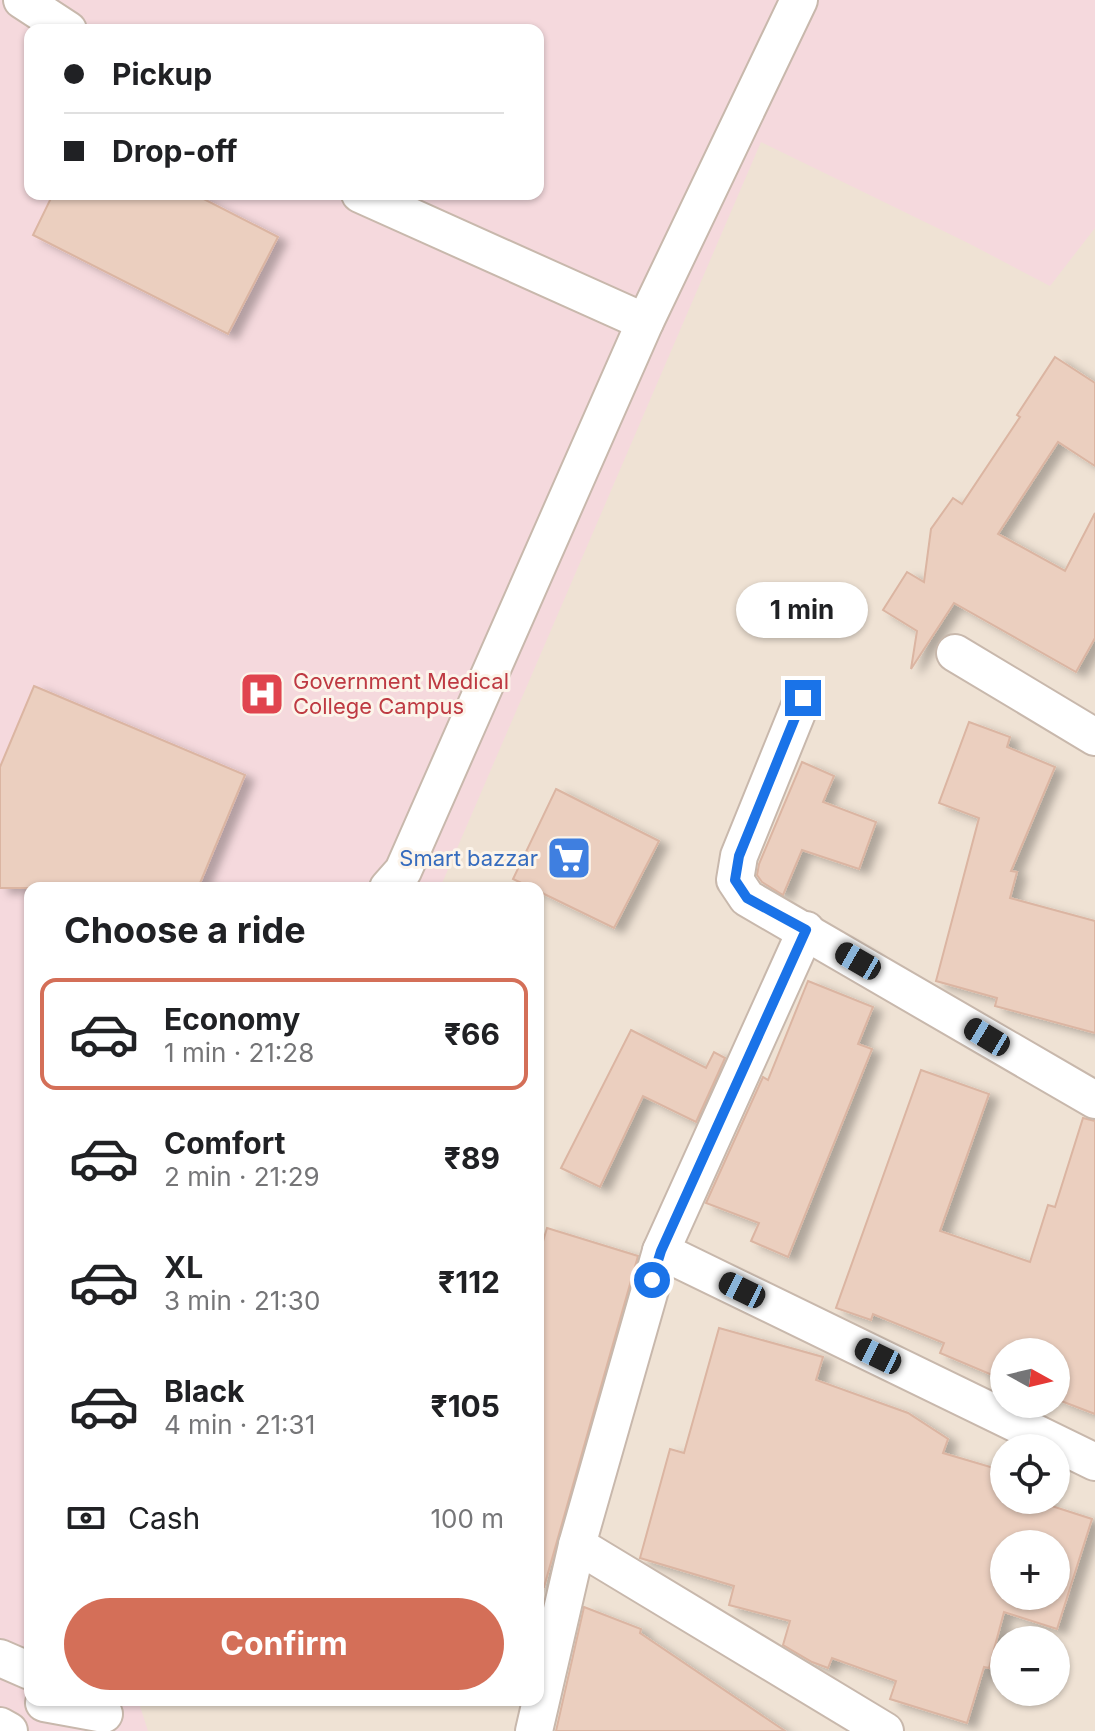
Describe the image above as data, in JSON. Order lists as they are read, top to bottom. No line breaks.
{"places":{"hospital":["Government Medical College Campus"],"supermarket":["Smart bazzar"]},"north":"right","page":{"banner":["Pickup","Drop-off"],"bubble":"1 min","heading":"Choose a ride","list":[{"name":"Economy","note":"1 min · 21:28","value":"₹66"},{"name":"Comfort","note":"2 min · 21:29","value":"₹89"},{"name":"XL","note":"3 min · 21:30","value":"₹112"},{"name":"Black","note":"4 min · 21:31","value":"₹105"}],"map_buttons":["+","−"],"pay":["Cash","100 m"],"buttons":"Confirm"}}
